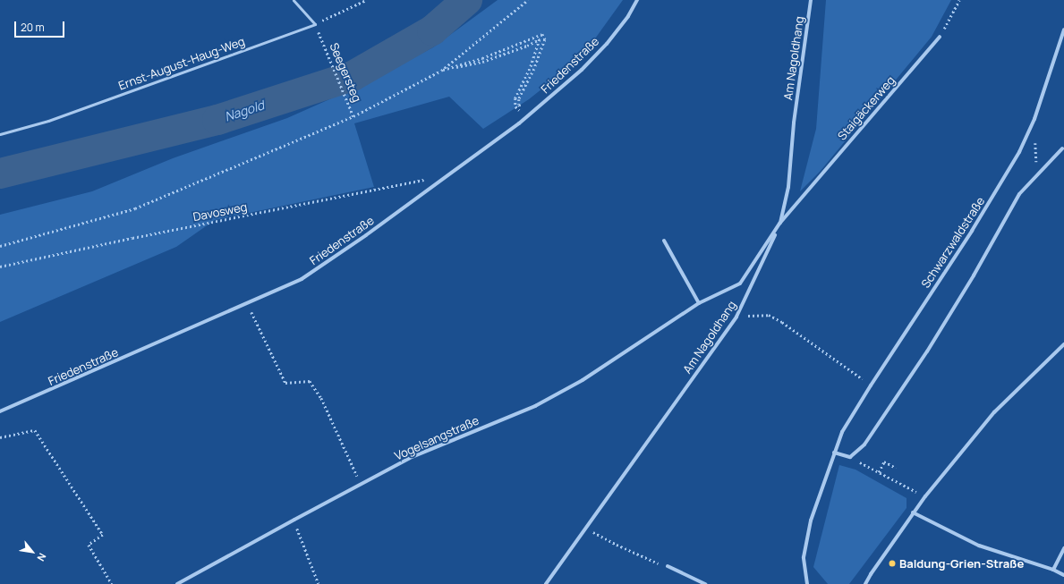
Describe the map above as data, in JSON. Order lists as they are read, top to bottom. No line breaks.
{"streets":{"street":["Am Nagoldhang","Friedenstraße","Staigäckerweg","Schwarzwaldstraße","Vogelsangstraße"],"lane":["Ernst-August-Haug-Weg"],"path":["Seegersteg","Davosweg"]},"crossings":[["Am Nagoldhang","Staigäckerweg"],["Am Nagoldhang","Vogelsangstraße"],["Friedenstraße","Davosweg"],["Staigäckerweg","Vogelsangstraße"]],"water":["Nagold"],"places":["Baldung-Grien-Straße"],"scale_bar":"20 m","north":"bottom right"}
